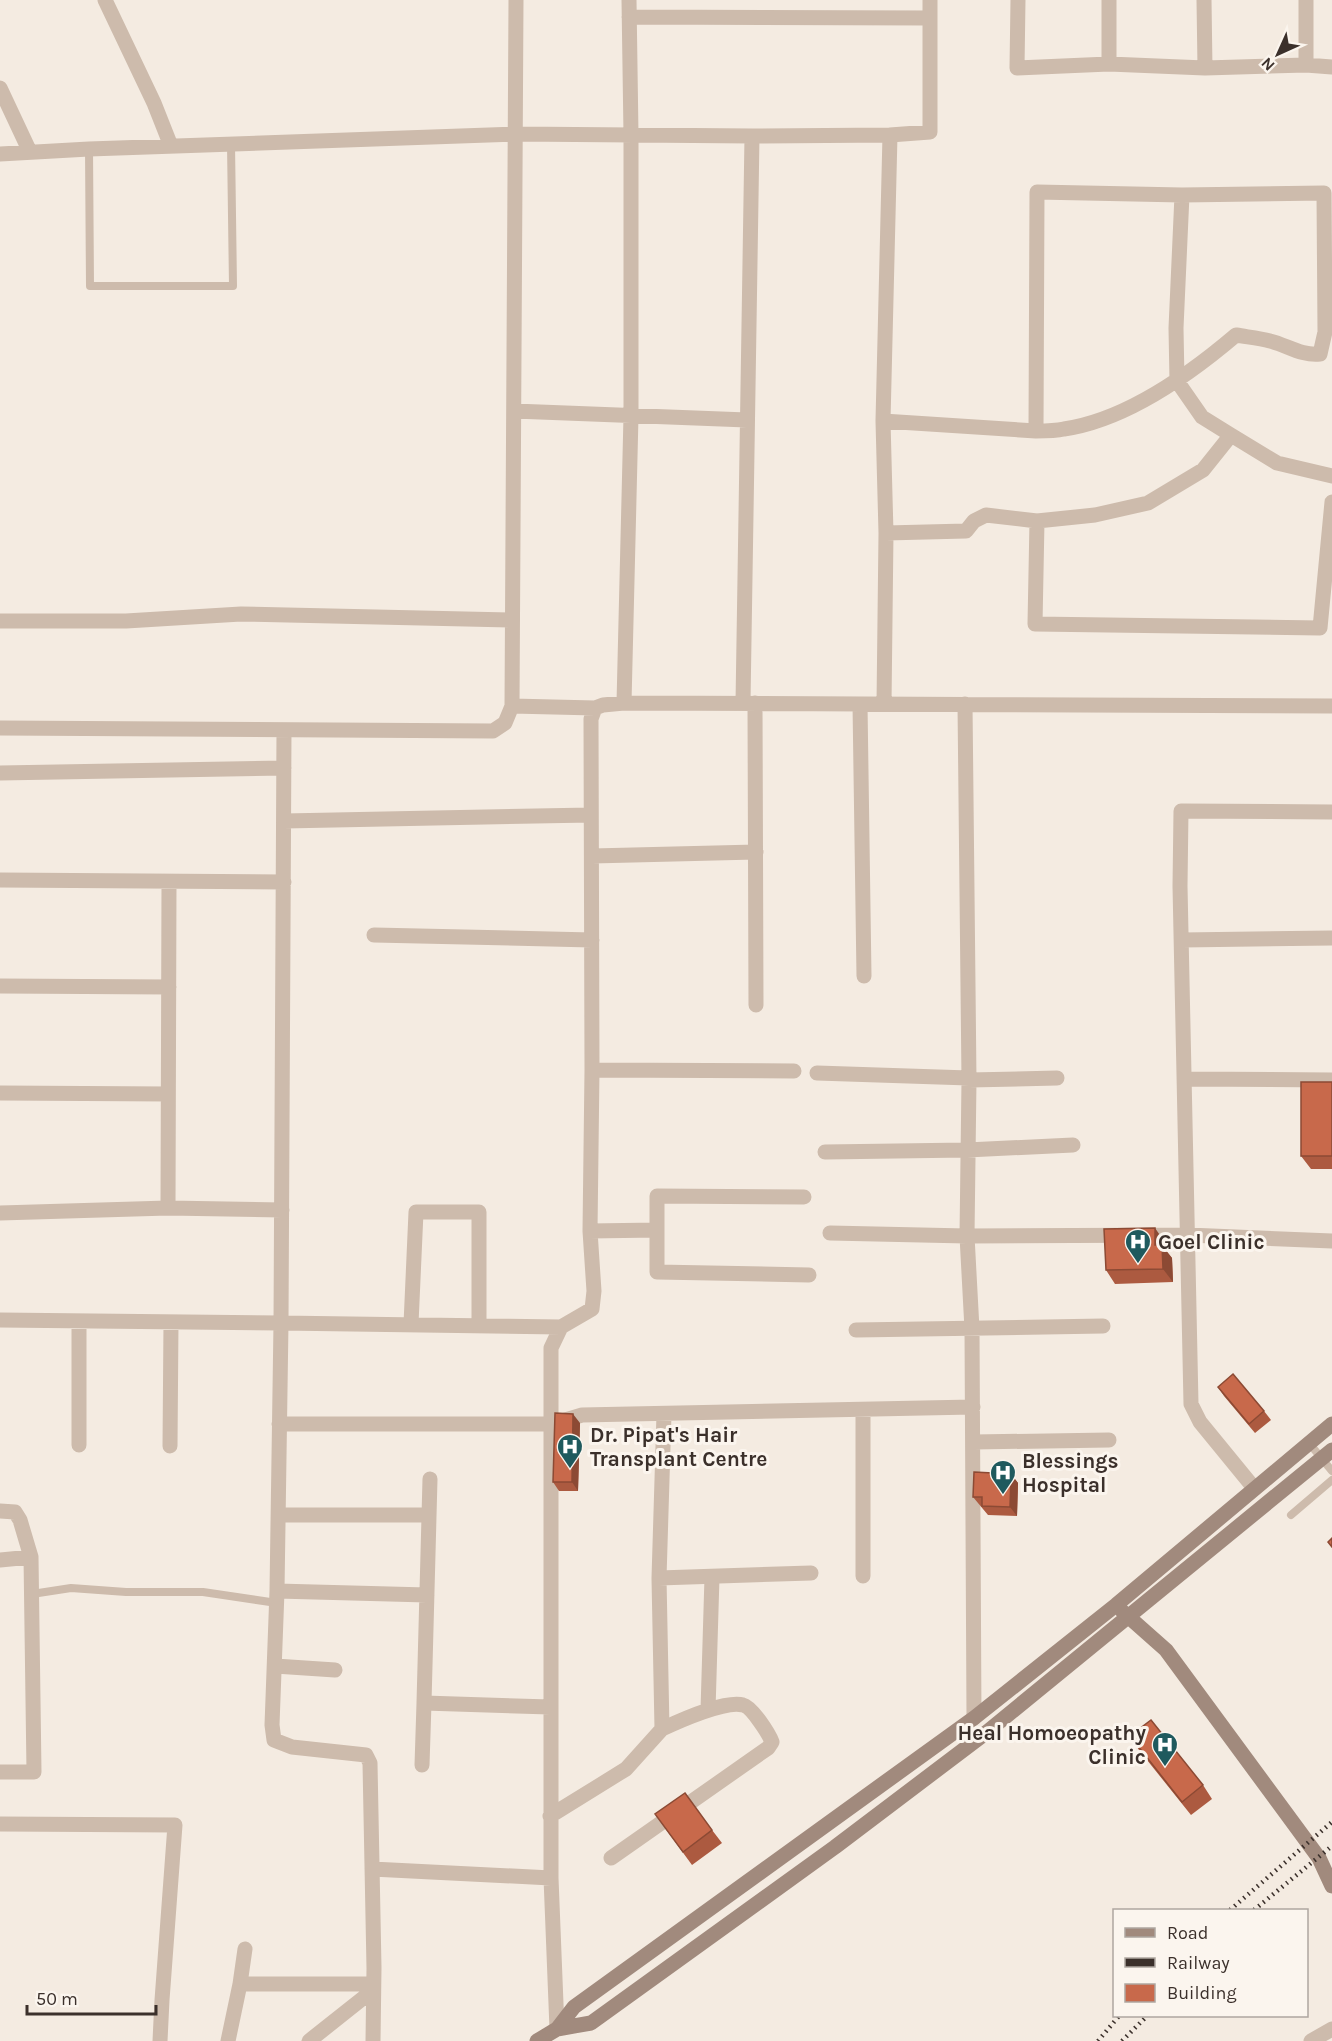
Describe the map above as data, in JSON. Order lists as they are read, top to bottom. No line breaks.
{"places":{"hospital":["Goel Clinic","Dr. Pipat's Hair Transplant Centre","Blessings Hospital","Heal Homoeopathy Clinic"]},"legend":["Road","Railway","Building"],"scale_bar":"50 m","north":"bottom left"}
